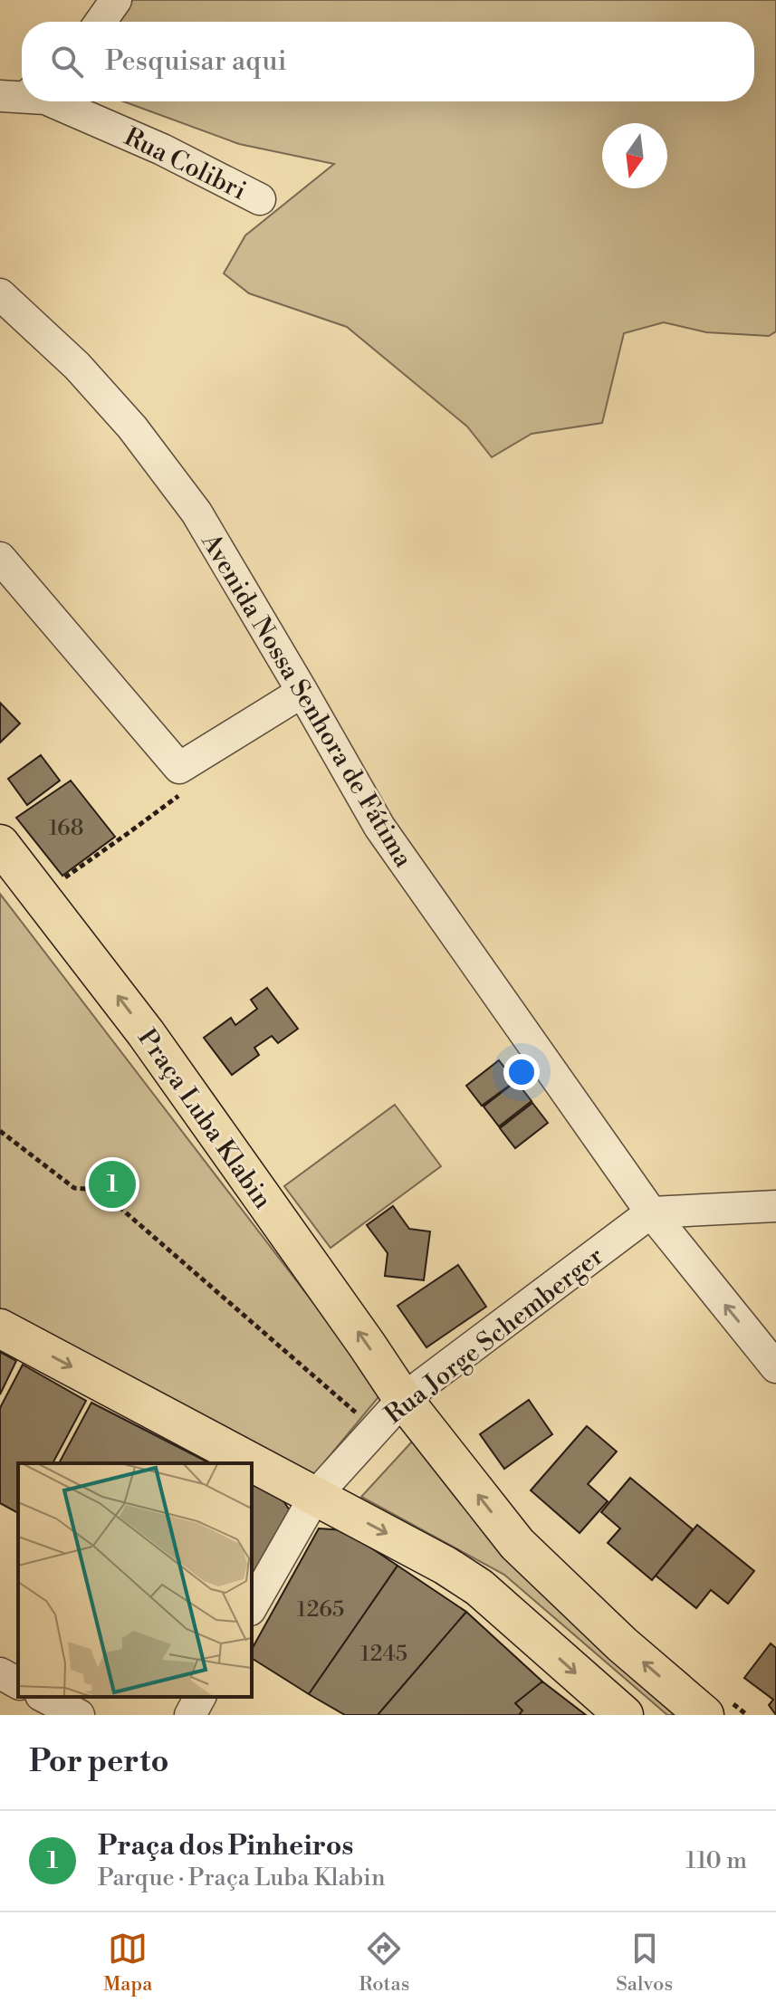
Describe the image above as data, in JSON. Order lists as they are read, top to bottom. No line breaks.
{"streets":{"main road":["Praça Luba Klabin"],"street":["Rua Colibri","Avenida Nossa Senhora de Fátima","Rua Jorge Schemberger"]},"crossings":[["Avenida Nossa Senhora de Fátima","Rua Jorge Schemberger"],["Praça Luba Klabin","Rua Jorge Schemberger"]],"house_numbers":["168","1265","1245"],"north":"bottom","page":{"search":"Pesquisar aqui","pins":"1","heading":"Por perto","list":[{"mark":"1","name":"Praça dos Pinheiros","note":"Parque · Praça Luba Klabin","value":"110 m"}],"nav":["Mapa","Rotas","Salvos"]}}
